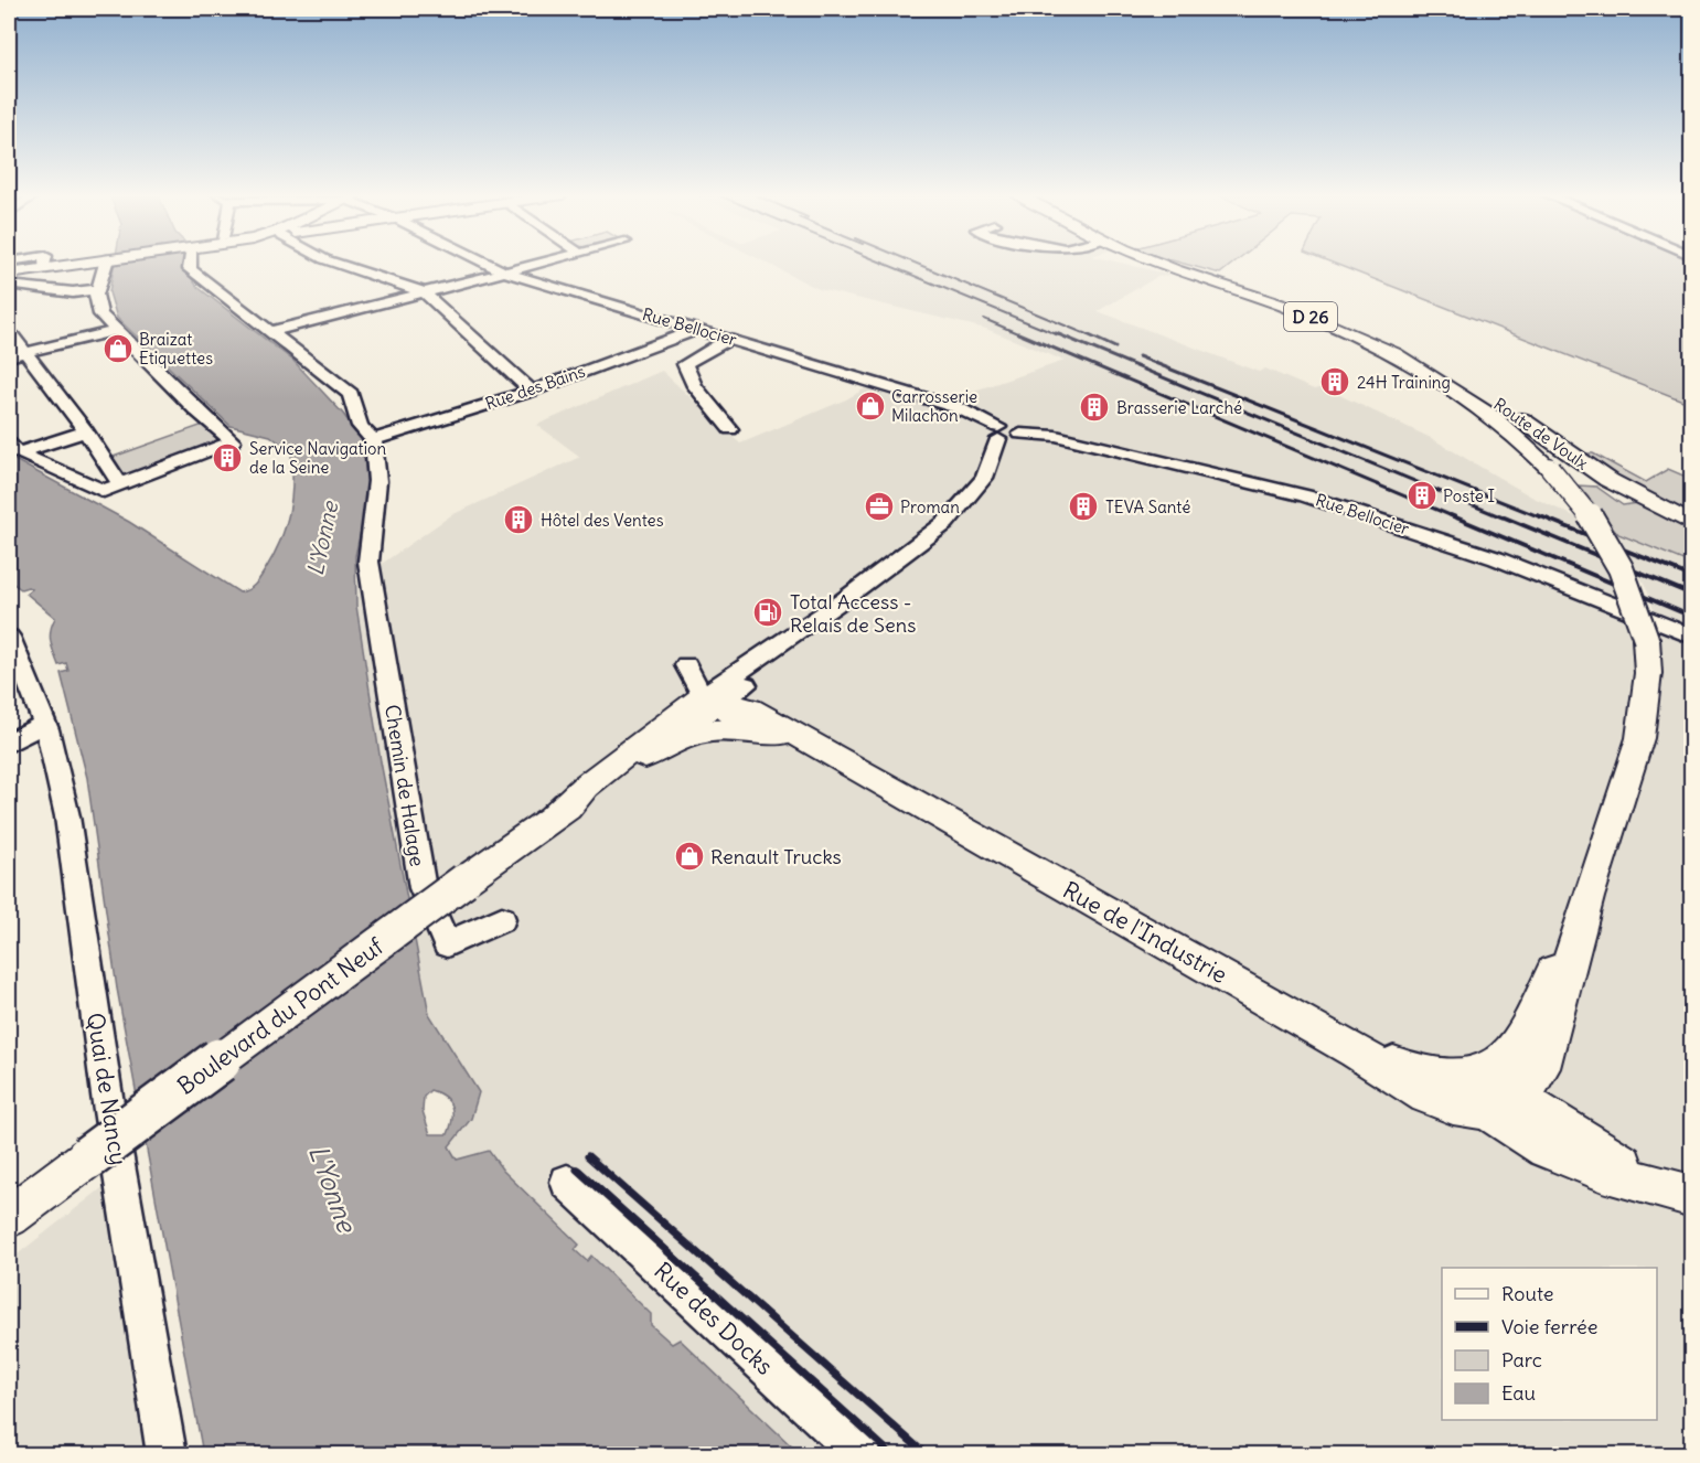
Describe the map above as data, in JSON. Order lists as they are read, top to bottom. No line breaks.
{"streets":{"main road":["D 26","Route de Voulx","Rue de l'Industrie","Boulevard du Pont Neuf"],"street":["Rue Bellocier","Rue des Bains","Chemin de Halage","Quai de Nancy","Rue des Docks"]},"crossings":[["D 26","Route de Voulx"],["Rue Bellocier","Rue des Bains"],["Rue Bellocier","Boulevard du Pont Neuf"],["Rue des Bains","Chemin de Halage"],["Rue de l'Industrie","Boulevard du Pont Neuf"]],"water":["L'Yonne"],"places":{"shop":["Braizat Etiquettes","Carrosserie Milachon","Renault Trucks"],"building":["24H Training","Brasserie Larché","Service Navigation de la Seine","Poste I","TEVA Santé","Hôtel des Ventes"],"office":["Proman"],"fuel station":["Total Access - Relais de Sens"]},"legend":["Route","Voie ferrée","Parc","Eau"]}
